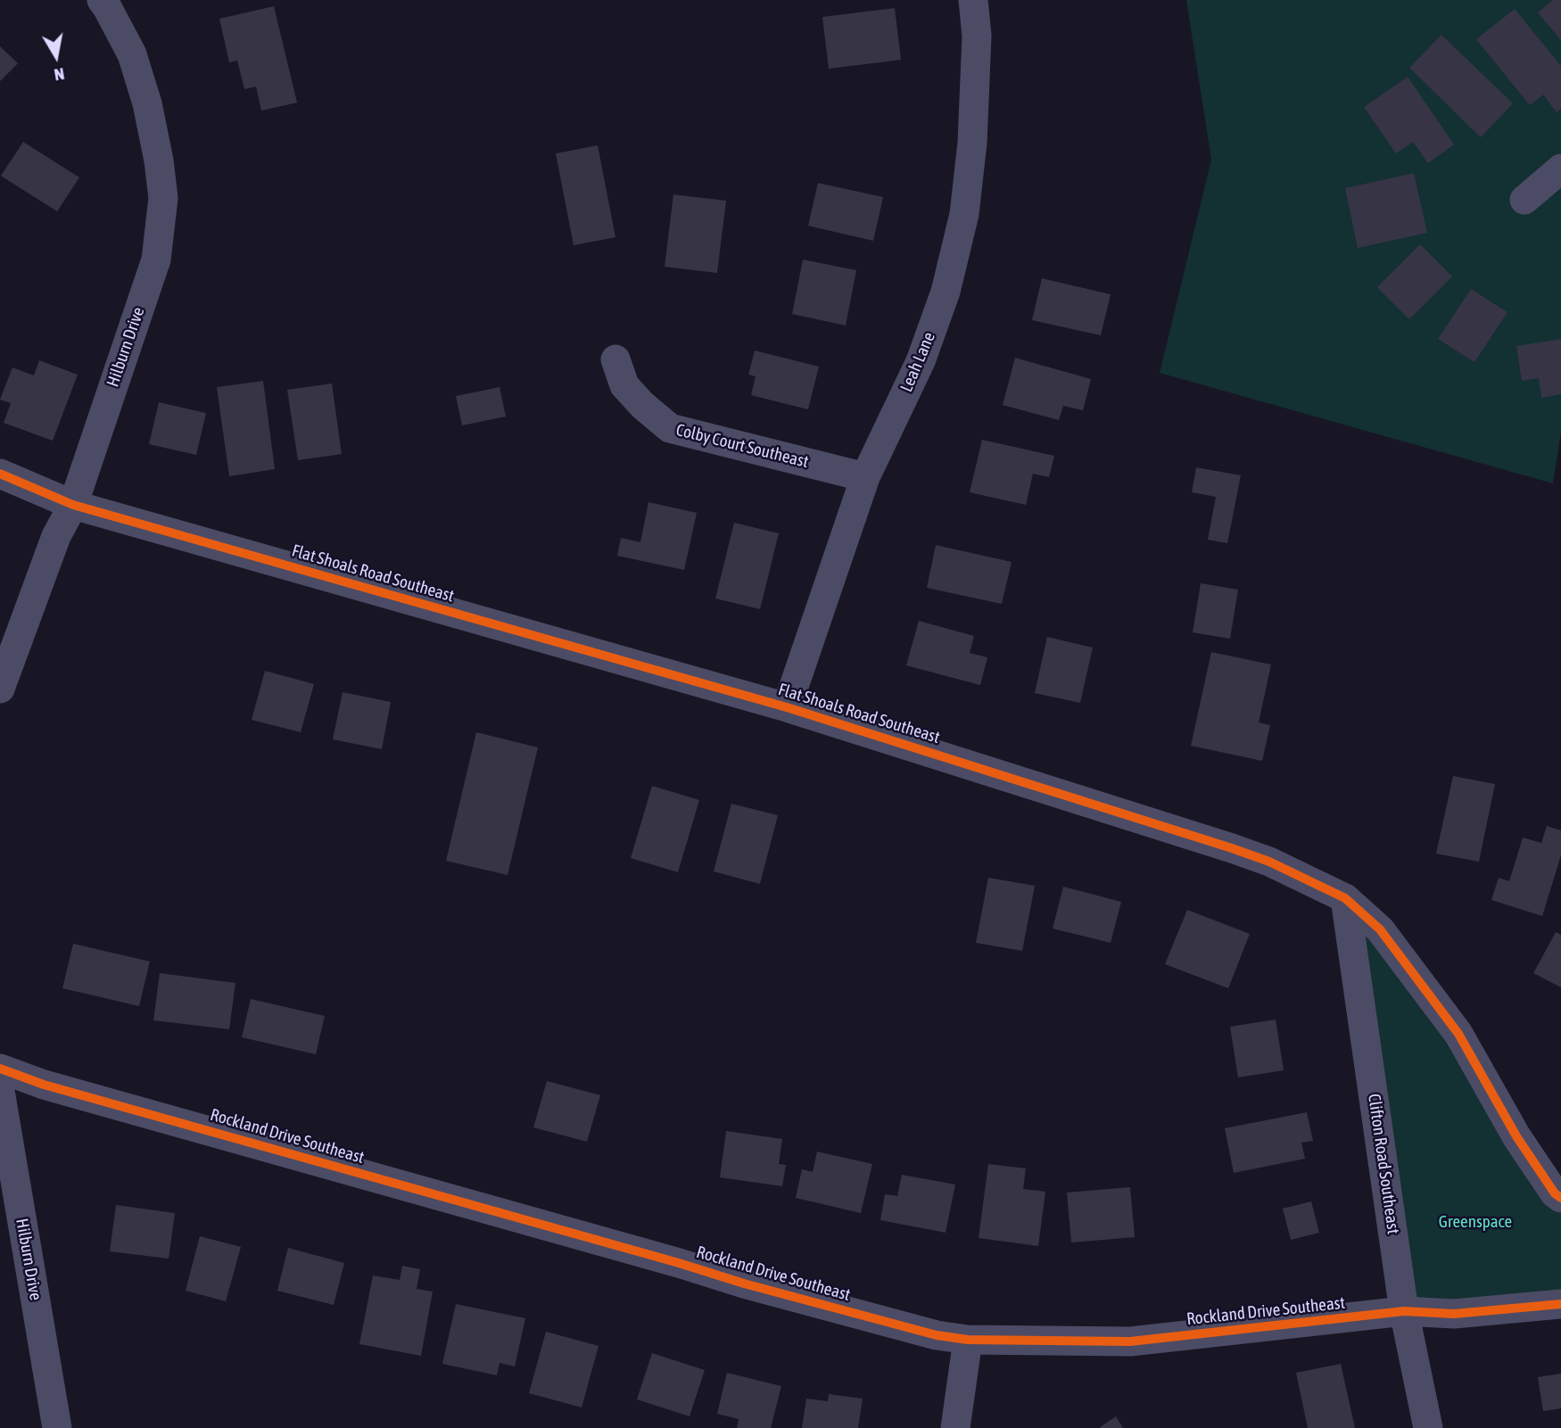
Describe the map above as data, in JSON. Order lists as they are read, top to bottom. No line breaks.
{"streets":{"street":["Hilburn Drive","Leah Lane","Colby Court Southeast","Flat Shoals Road Southeast","Rockland Drive Southeast","Clifton Road Southeast"]},"crossings":[["Hilburn Drive","Flat Shoals Road Southeast"],["Leah Lane","Colby Court Southeast"],["Leah Lane","Flat Shoals Road Southeast"],["Flat Shoals Road Southeast","Clifton Road Southeast"],["Rockland Drive Southeast","Clifton Road Southeast"]],"parks":["Greenspace"],"north":"bottom"}
